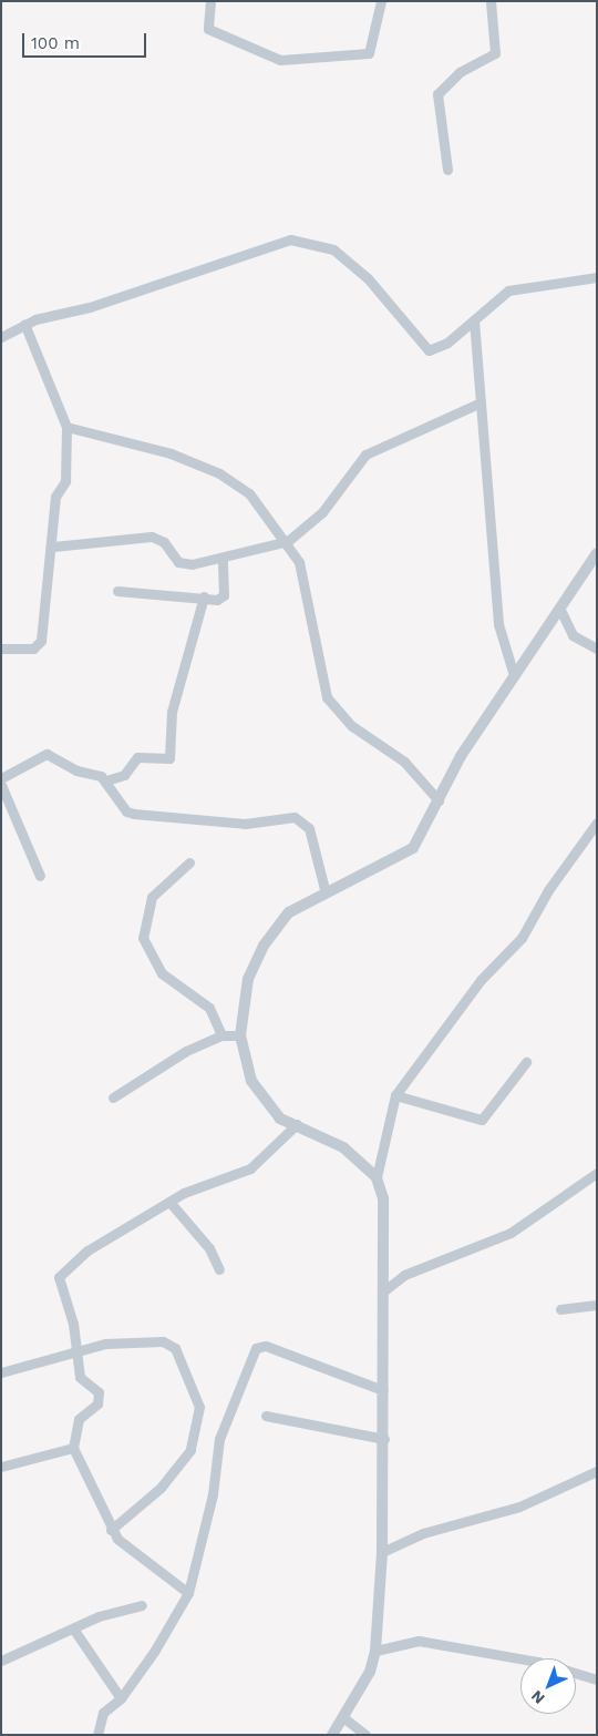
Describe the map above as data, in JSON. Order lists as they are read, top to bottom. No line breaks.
{"scale_bar":"100 m","north":"bottom left"}
